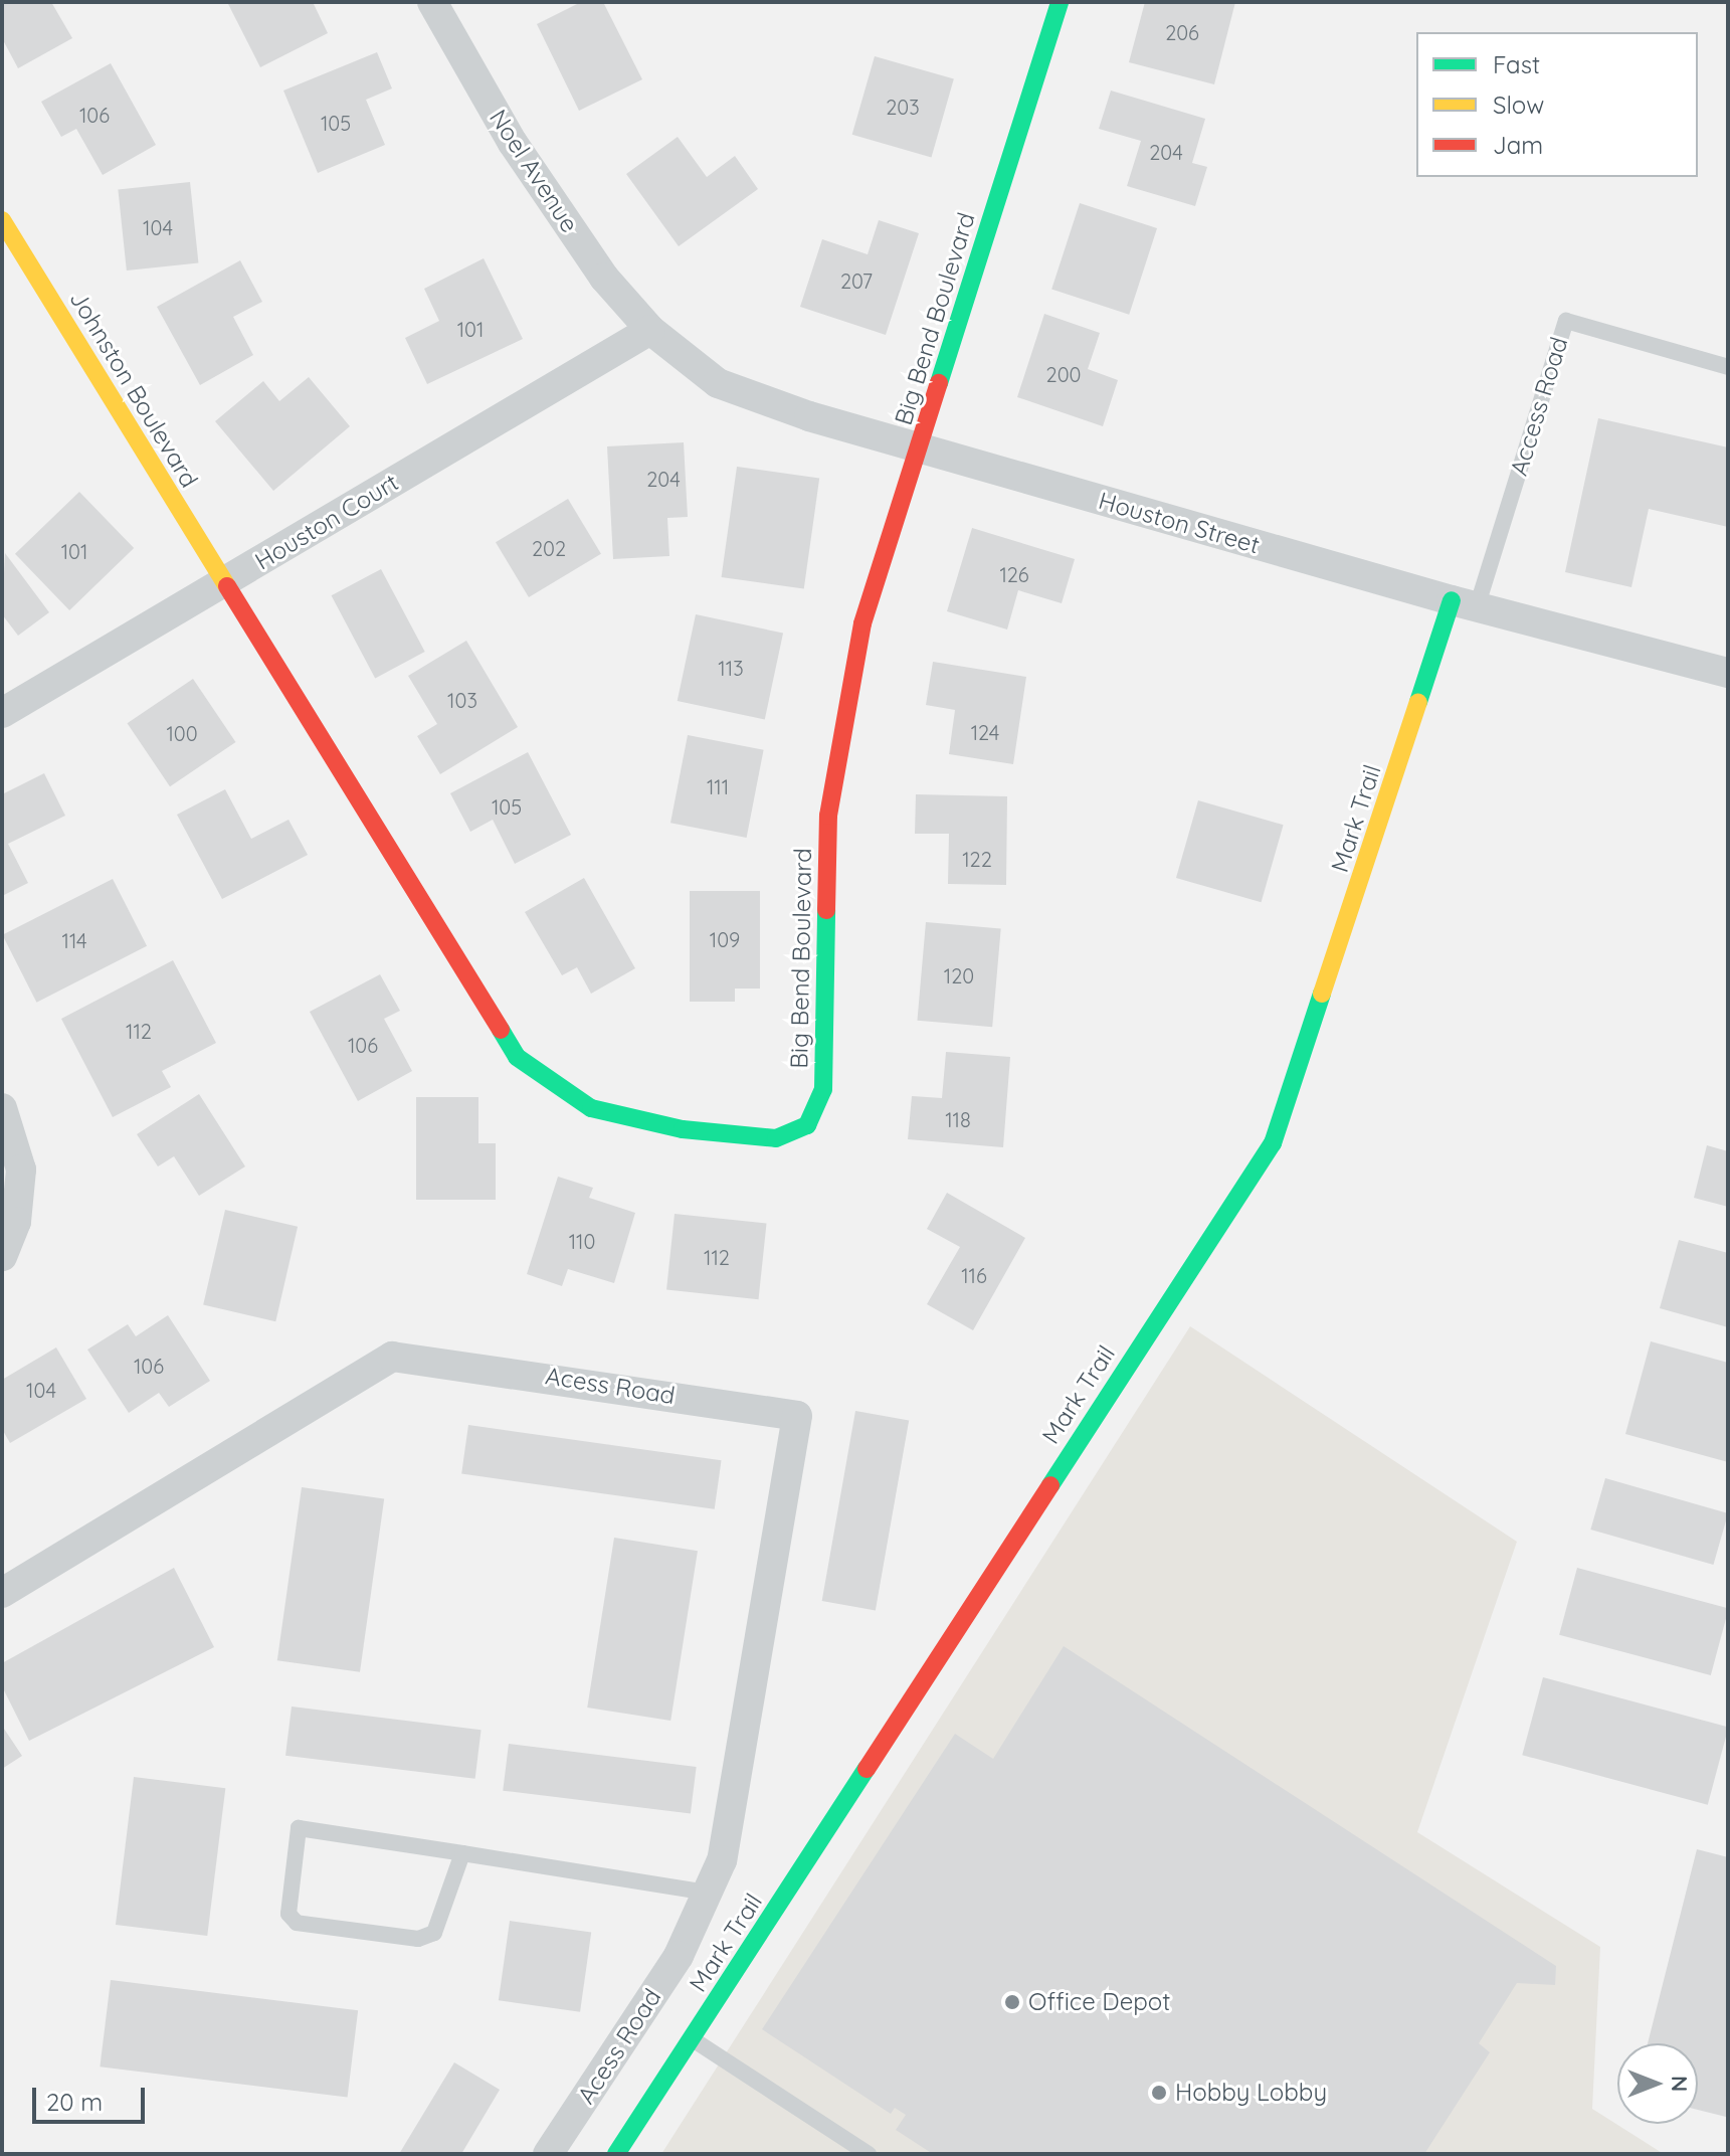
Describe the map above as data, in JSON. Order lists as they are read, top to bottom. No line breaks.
{"streets":{"street":["Noel Avenue","Big Bend Boulevard","Johnston Boulevard","Houston Court","Houston Street","Mark Trail","Acess Road"],"lane":["Access Road"]},"crossings":[["Noel Avenue","Houston Court"],["Noel Avenue","Houston Street"],["Big Bend Boulevard","Johnston Boulevard"],["Big Bend Boulevard","Houston Court"],["Big Bend Boulevard","Houston Street"],["Johnston Boulevard","Houston Court"],["Access Road","Houston Street"],["Access Road","Mark Trail"],["Houston Court","Houston Street"],["Houston Street","Mark Trail"]],"places":["Office Depot","Hobby Lobby"],"house_numbers":["206","203","106","105","204","104","207","101","200","204","202","101","126","113","103","124","100","111","105","122","109","114","120","112","106","118","110","112","116","106","104"],"legend":["Fast","Slow","Jam"],"scale_bar":"20 m","north":"right"}
